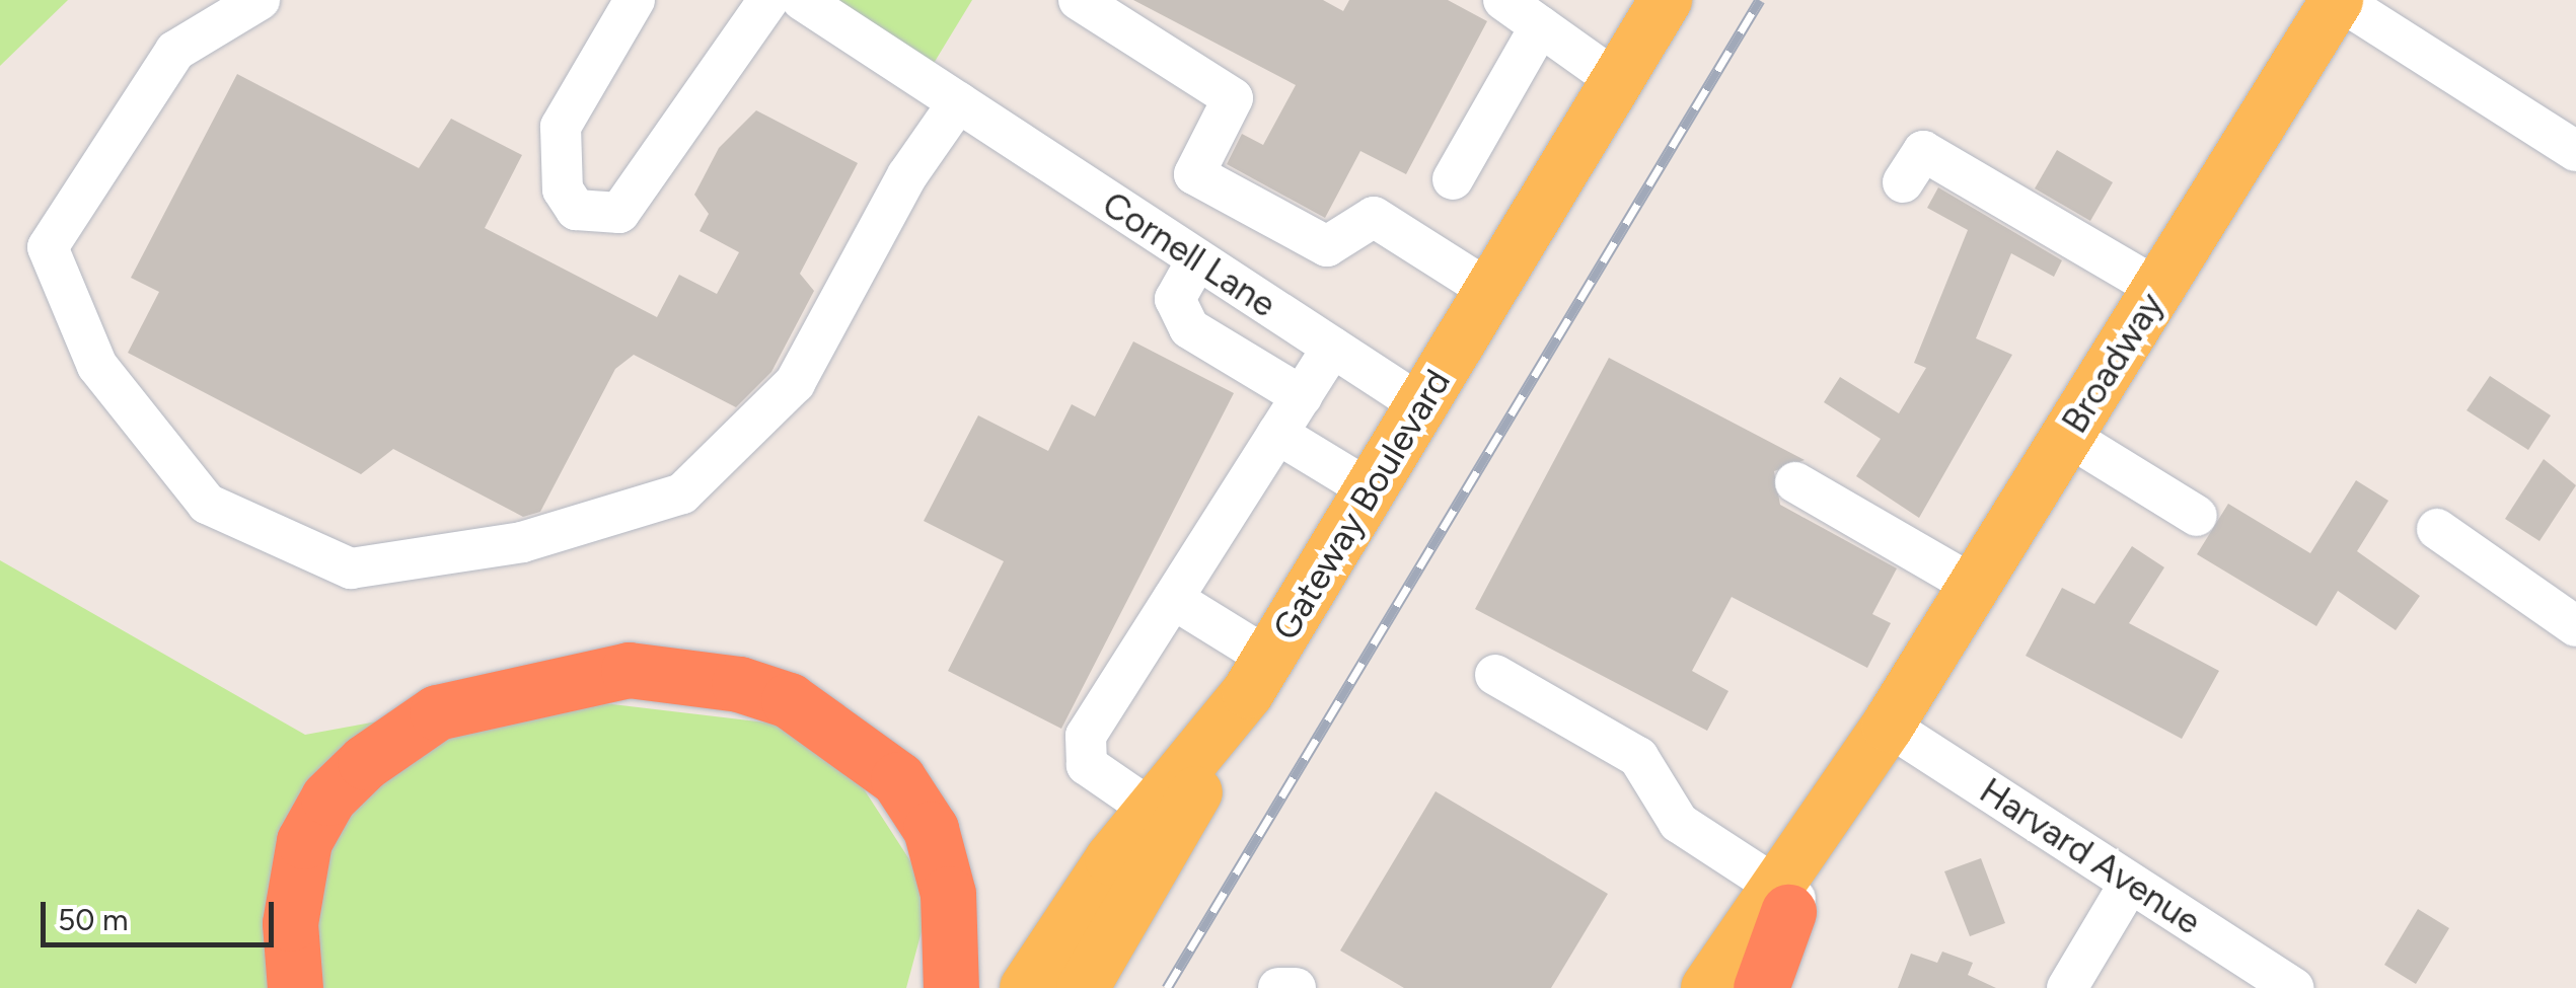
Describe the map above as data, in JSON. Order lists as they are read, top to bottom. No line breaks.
{"streets":{"main road":["Broadway","Gateway Boulevard"],"street":["Cornell Lane","Harvard Avenue"]},"crossings":[["Cornell Lane","Gateway Boulevard"],["Broadway","Harvard Avenue"]],"scale_bar":"50 m"}
